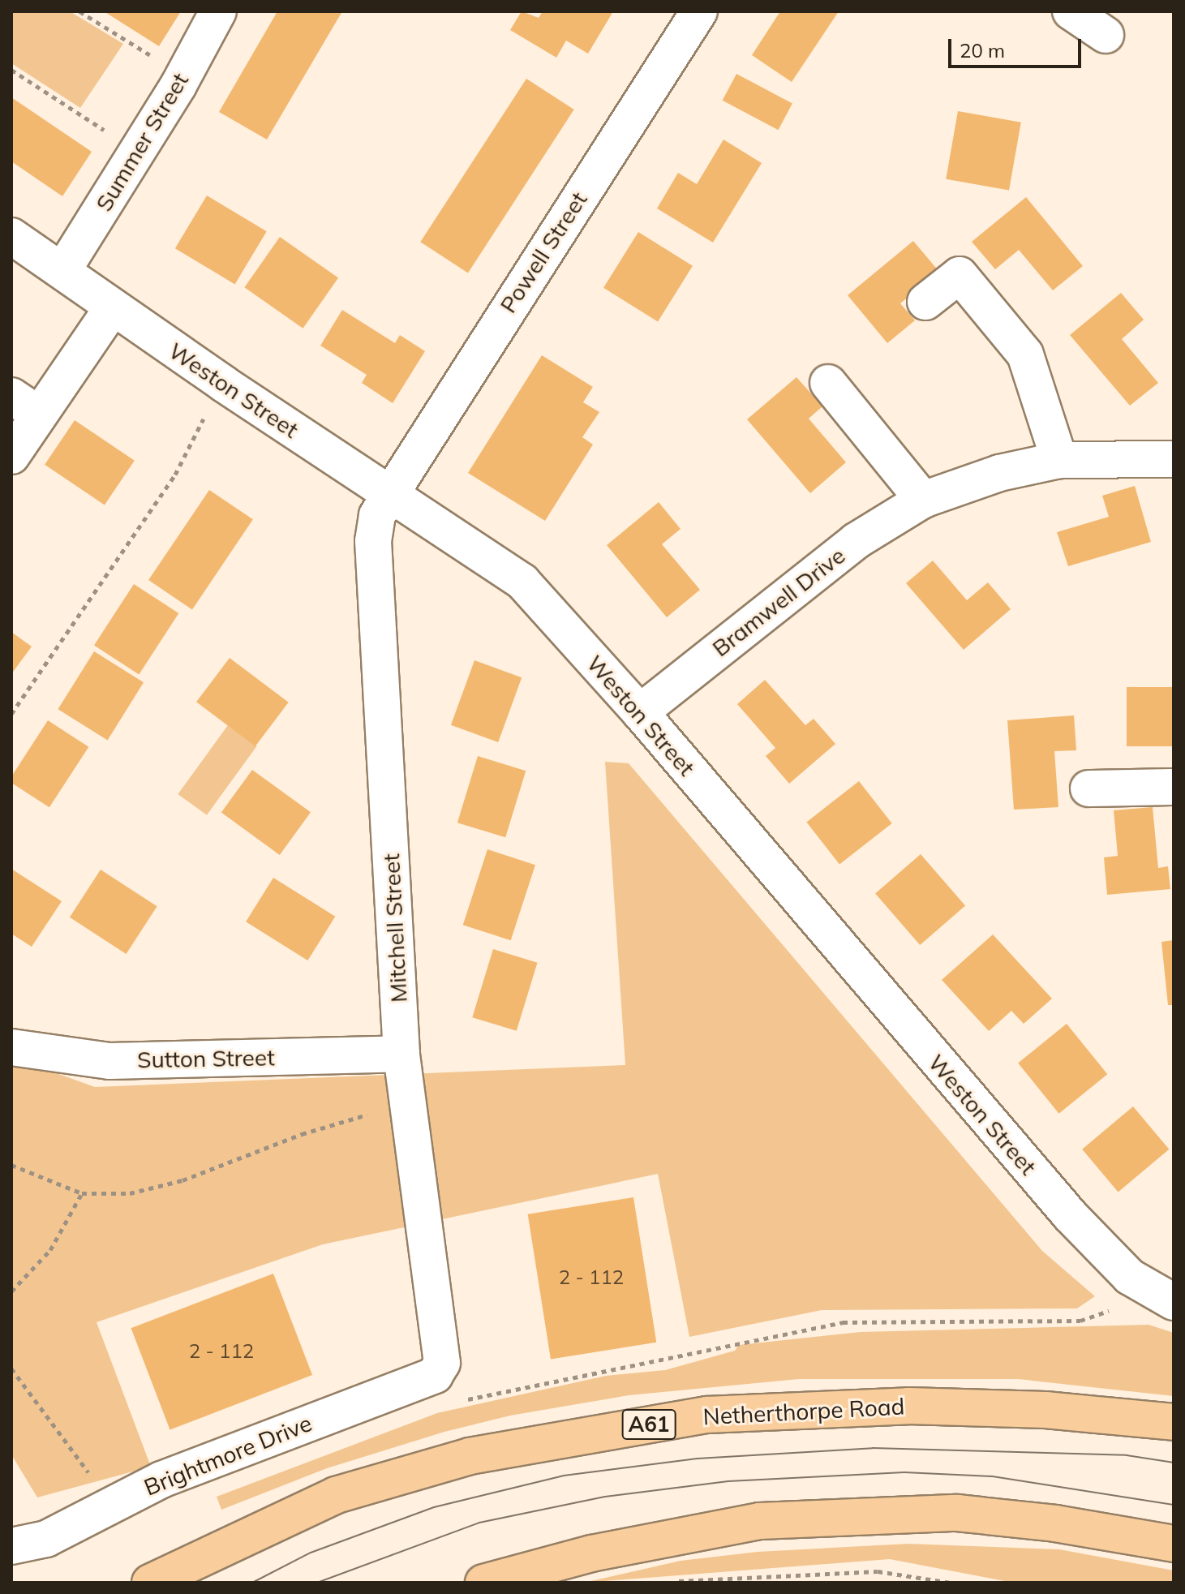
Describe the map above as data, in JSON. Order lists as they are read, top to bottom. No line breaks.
{"streets":{"highway":["Netherthorpe Road","A61"],"street":["Summer Street","Powell Street","Weston Street","Bramwell Drive","Mitchell Street","Sutton Street","Brightmore Drive"]},"crossings":[["Summer Street","Weston Street"],["Powell Street","Weston Street"],["Powell Street","Mitchell Street"],["Weston Street","Bramwell Drive"],["Weston Street","Mitchell Street"],["Mitchell Street","Sutton Street"],["Mitchell Street","Brightmore Drive"]],"house_numbers":["2 - 112","2 - 112"],"scale_bar":"20 m"}
